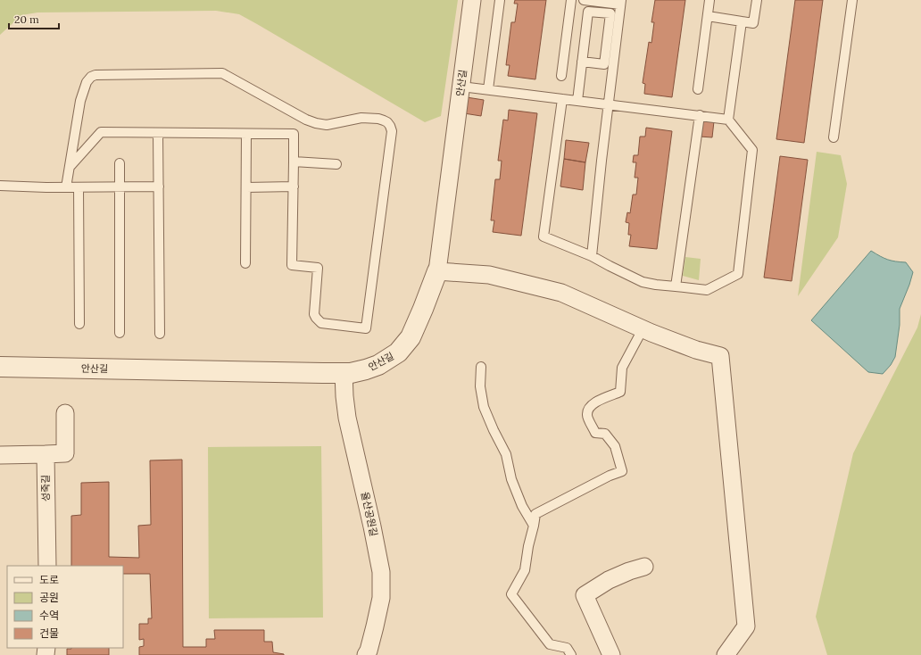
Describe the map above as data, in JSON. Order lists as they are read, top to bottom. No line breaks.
{"streets":{"street":["안산길","성죽길","율산공원길"]},"crossings":[["안산길","율산공원길"]],"legend":["도로","공원","수역","건물"],"scale_bar":"20 m"}
